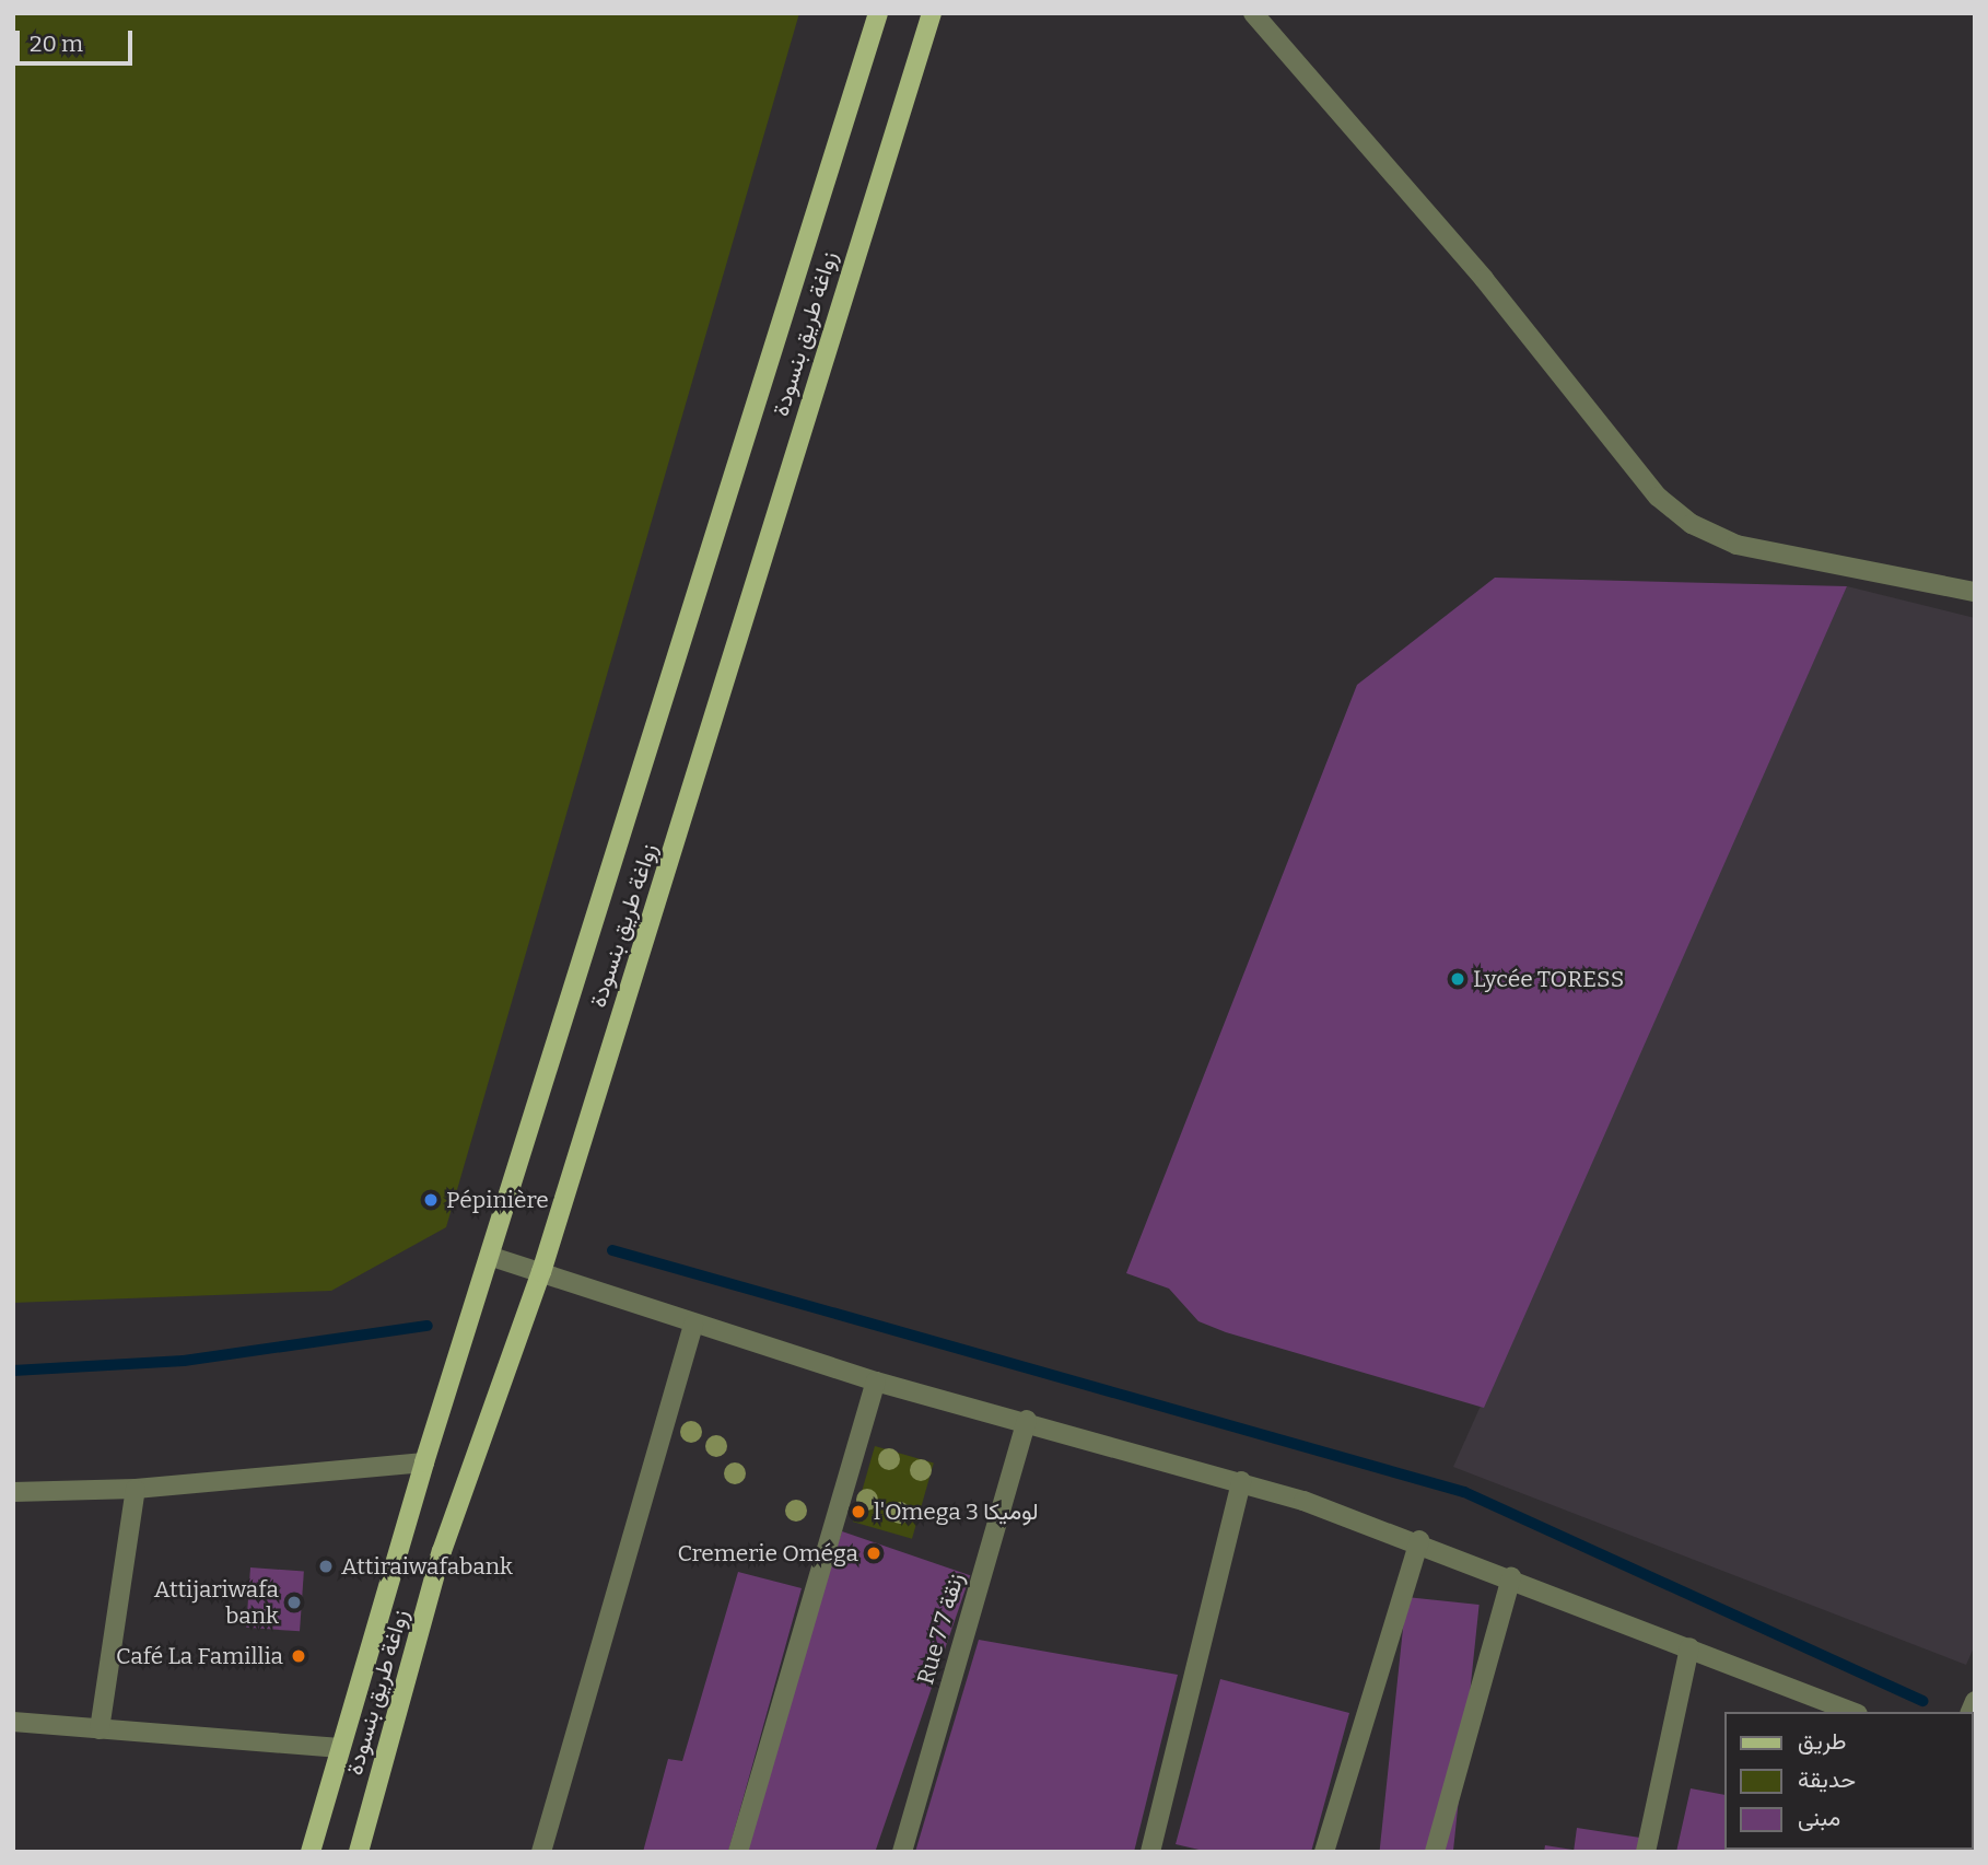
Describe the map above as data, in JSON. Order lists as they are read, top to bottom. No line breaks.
{"streets":{"main road":["زواغة طريق بنسودة"],"street":["Rue 7 زنقة 7"]},"places":["Lycée TORESS","Pépinière","l'Omega 3 لوميكا","Cremerie Oméga","Attiraiwafabank","Attijariwafa bank","Café La Famillia"],"legend":["طريق","حديقة","مبنى"],"scale_bar":"20 m"}
